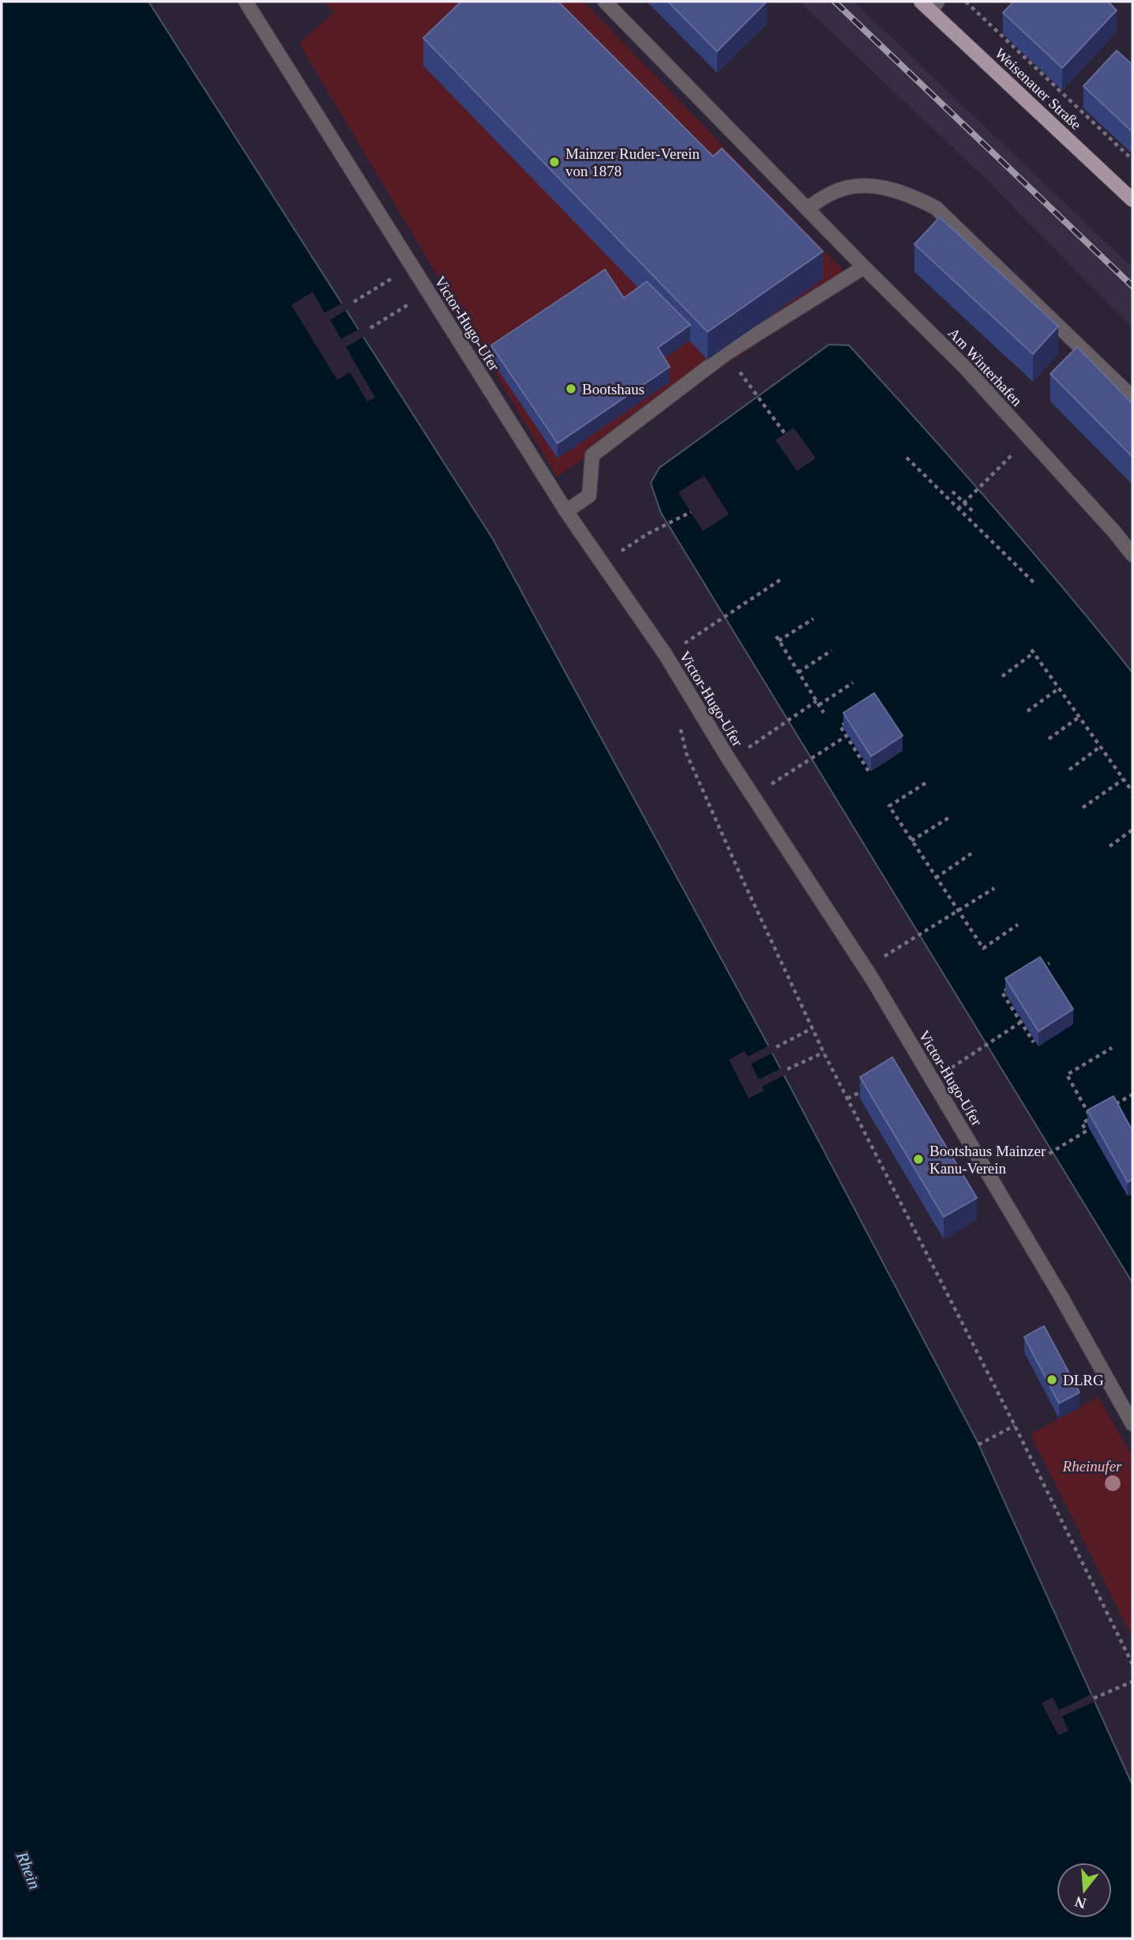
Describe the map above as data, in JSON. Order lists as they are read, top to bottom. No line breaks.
{"streets":{"main road":["Weisenauer Straße"],"street":["Victor-Hugo-Ufer","Am Winterhafen"]},"water":["Rhein"],"parks":["Rheinufer"],"places":["Mainzer Ruder-Verein von 1878","Bootshaus","Bootshaus Mainzer Kanu-Verein","DLRG"],"north":"bottom"}
